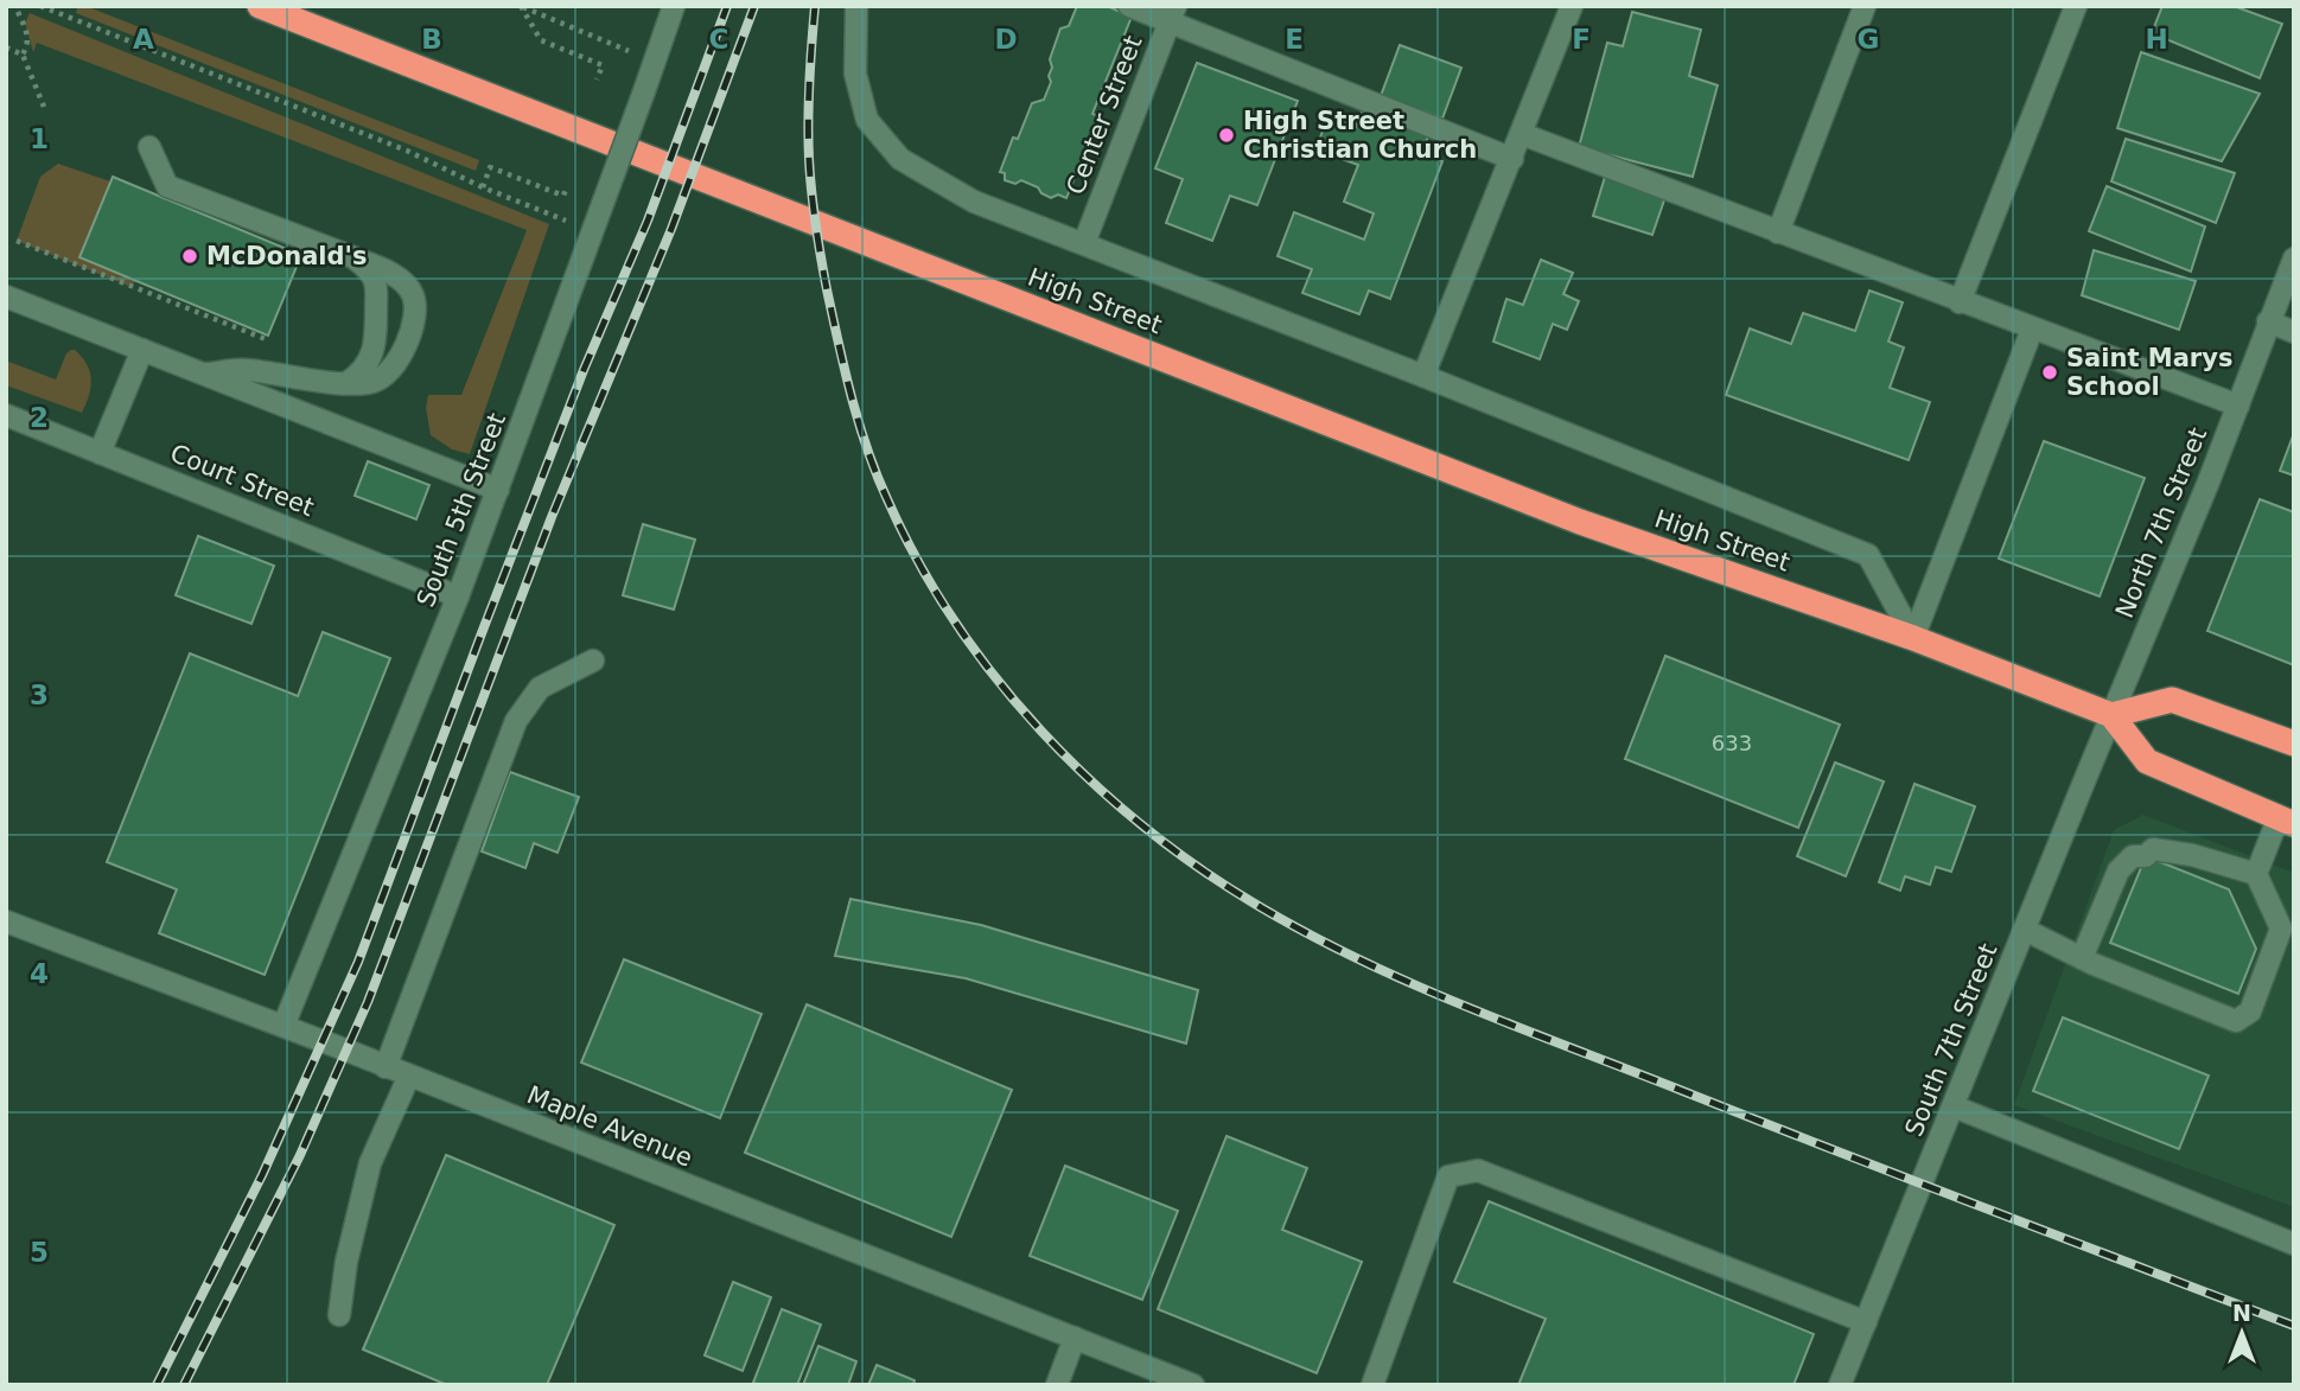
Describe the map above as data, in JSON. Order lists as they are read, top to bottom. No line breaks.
{"streets":{"highway":["High Street"],"street":["Center Street","Court Street","South 5th Street","North 7th Street","South 7th Street","Maple Avenue"]},"crossings":[["Center Street","High Street"],["High Street","North 7th Street"],["High Street","South 7th Street"],["Court Street","South 5th Street"],["South 5th Street","Maple Avenue"],["North 7th Street","South 7th Street"]],"places":["High Street Christian Church","McDonald's","Saint Marys School"],"house_numbers":["633"],"north":"top","grid":{"columns":["A","B","C","D","E","F","G","H"],"rows":["1","2","3","4","5"]}}
